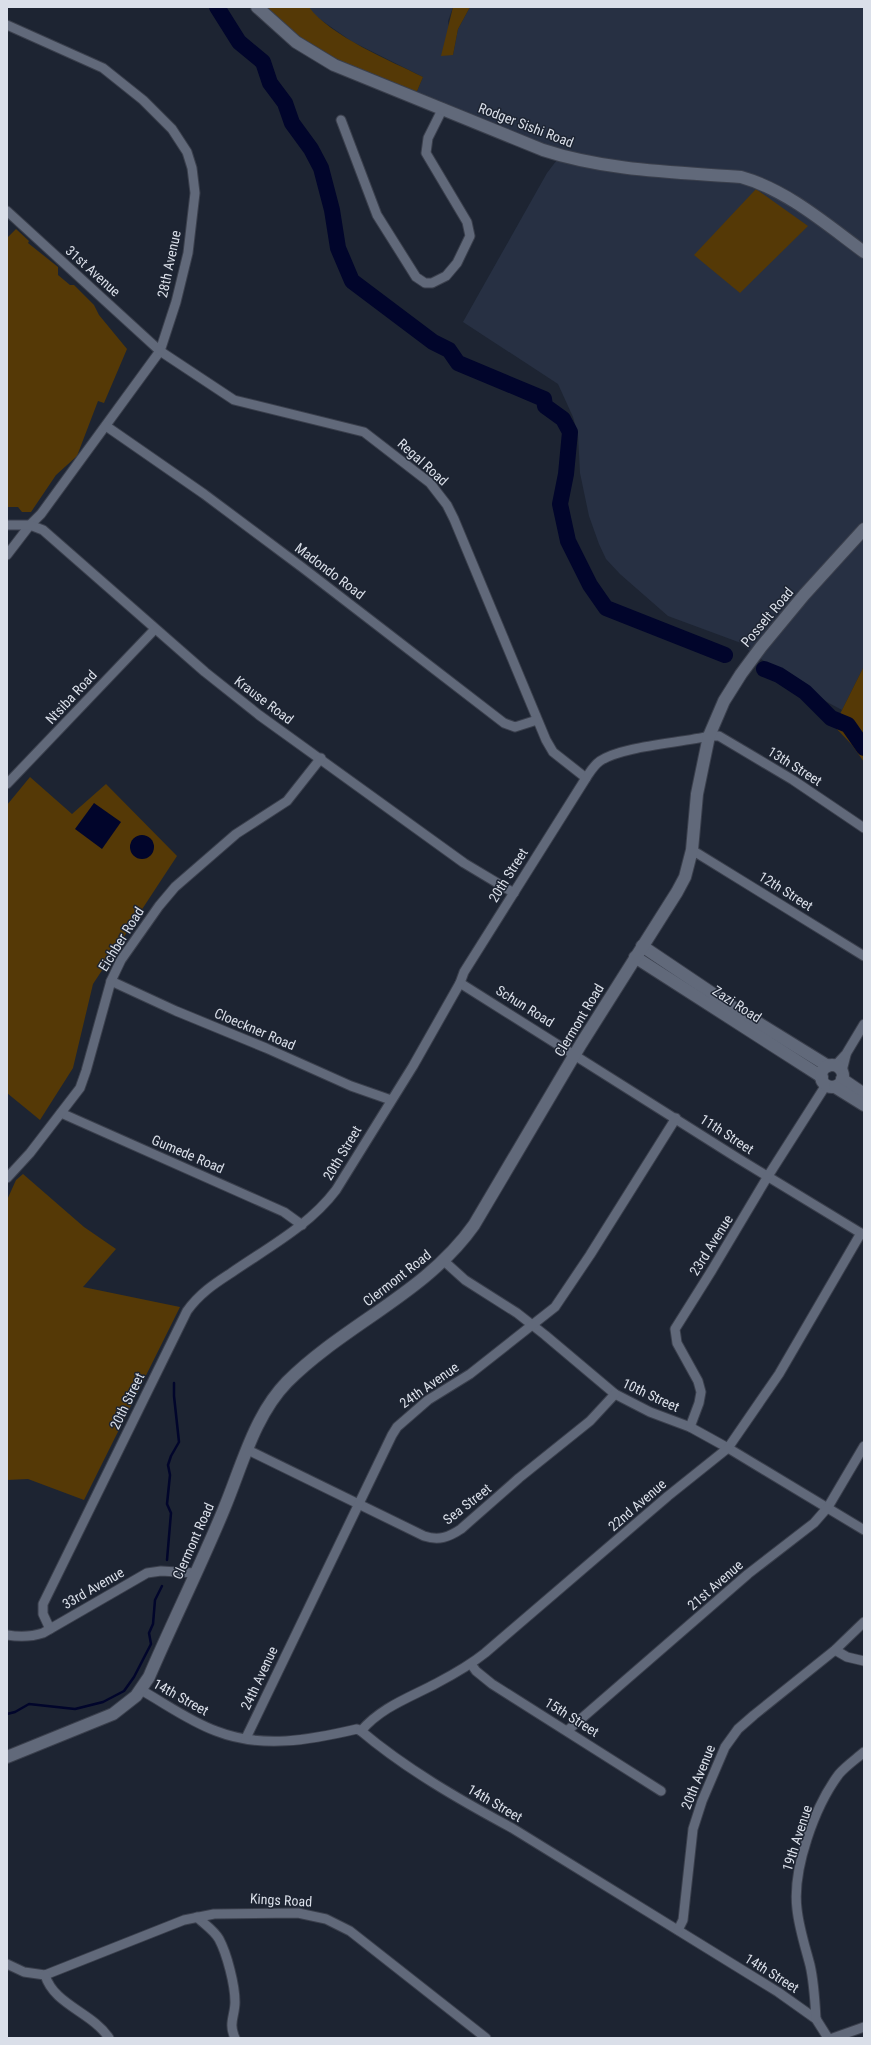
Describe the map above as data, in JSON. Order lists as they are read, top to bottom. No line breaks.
{"streets":{"street":["Rodger Sishi Road","28th Avenue","31st Avenue","Regal Road","Madondo Road","Posselt Road","Ntsiba Road","Krause Road","13th Street","20th Street","12th Street","Eichber Road","Zazi Road","Schun Road","Clermont Road","Cloeckner Road","11th Street","Gumede Road","23rd Avenue","24th Avenue","10th Street","Sea Street","22nd Avenue","21st Avenue","33rd Avenue","14th Street","15th Street","20th Avenue","19th Avenue","Kings Road"]},"crossings":[["28th Avenue","31st Avenue"],["28th Avenue","Regal Road"],["28th Avenue","Madondo Road"],["28th Avenue","Krause Road"],["31st Avenue","Regal Road"],["Regal Road","Madondo Road"],["Regal Road","20th Street"],["Posselt Road","13th Street"],["Posselt Road","20th Street"],["Posselt Road","Clermont Road"],["Ntsiba Road","Krause Road"],["Krause Road","20th Street"],["Krause Road","Eichber Road"],["13th Street","20th Street"],["13th Street","Clermont Road"],["20th Street","Schun Road"],["20th Street","Clermont Road"],["20th Street","Cloeckner Road"],["20th Street","Gumede Road"],["20th Street","33rd Avenue"],["12th Street","Clermont Road"],["Eichber Road","Cloeckner Road"],["Eichber Road","Gumede Road"],["Zazi Road","Clermont Road"],["Zazi Road","23rd Avenue"],["Schun Road","Clermont Road"],["Schun Road","11th Street"],["Clermont Road","11th Street"],["Clermont Road","10th Street"],["Clermont Road","Sea Street"],["Clermont Road","33rd Avenue"],["Clermont Road","14th Street"],["11th Street","23rd Avenue"],["11th Street","24th Avenue"],["11th Street","22nd Avenue"],["23rd Avenue","10th Street"],["24th Avenue","10th Street"],["24th Avenue","Sea Street"],["24th Avenue","14th Street"],["10th Street","Sea Street"],["10th Street","22nd Avenue"],["10th Street","21st Avenue"],["22nd Avenue","14th Street"],["22nd Avenue","15th Street"],["21st Avenue","15th Street"],["14th Street","20th Avenue"],["14th Street","19th Avenue"]]}
